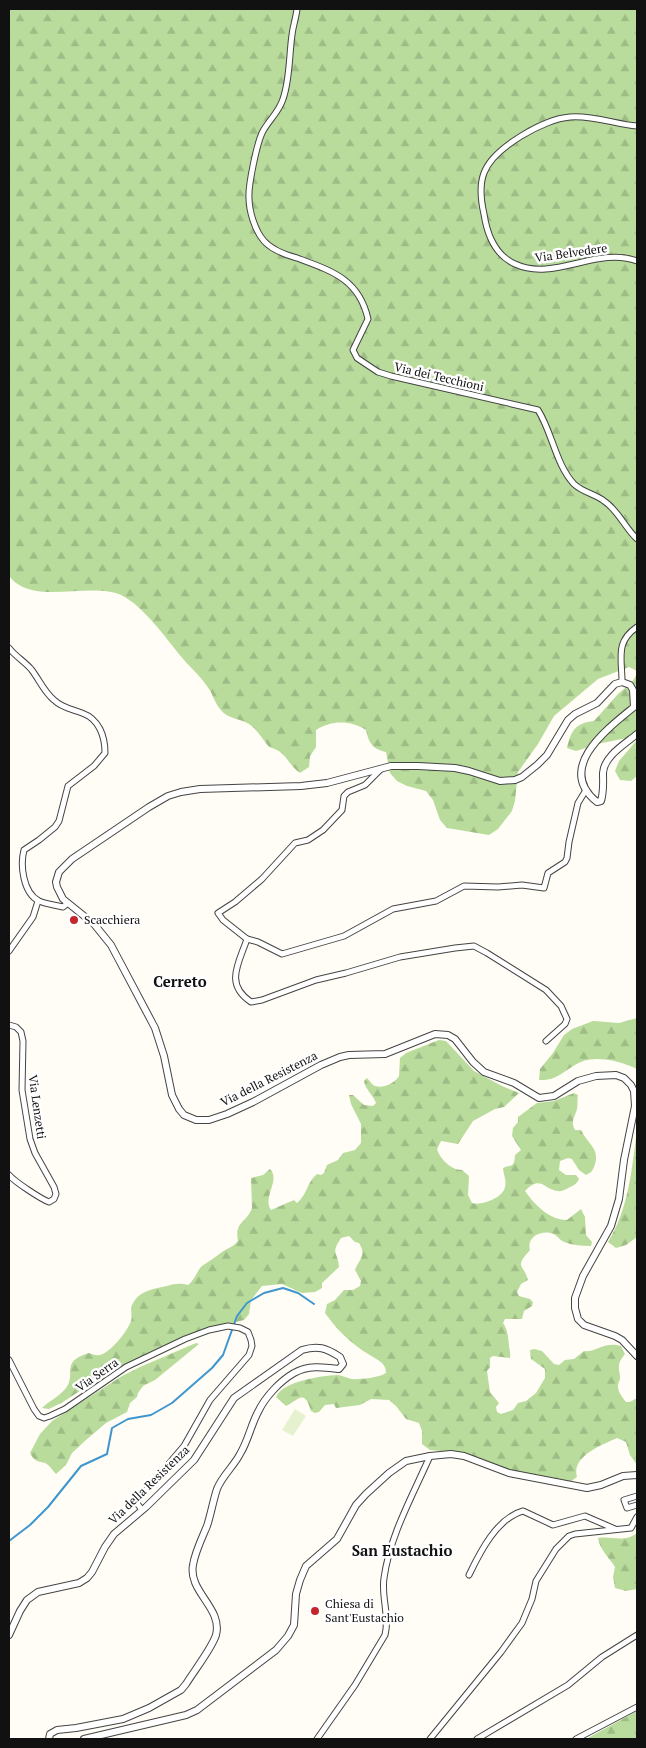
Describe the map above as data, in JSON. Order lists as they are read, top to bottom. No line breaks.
{"streets":{"street":["Via Belvedere","Via dei Tecchioni","Via della Resistenza","Via Lenzetti","Via Serra"]},"crossings":[["Via della Resistenza","Via Serra"]],"districts":["Cerreto","San Eustachio"],"places":["Scacchiera","Chiesa di Sant'Eustachio"]}
